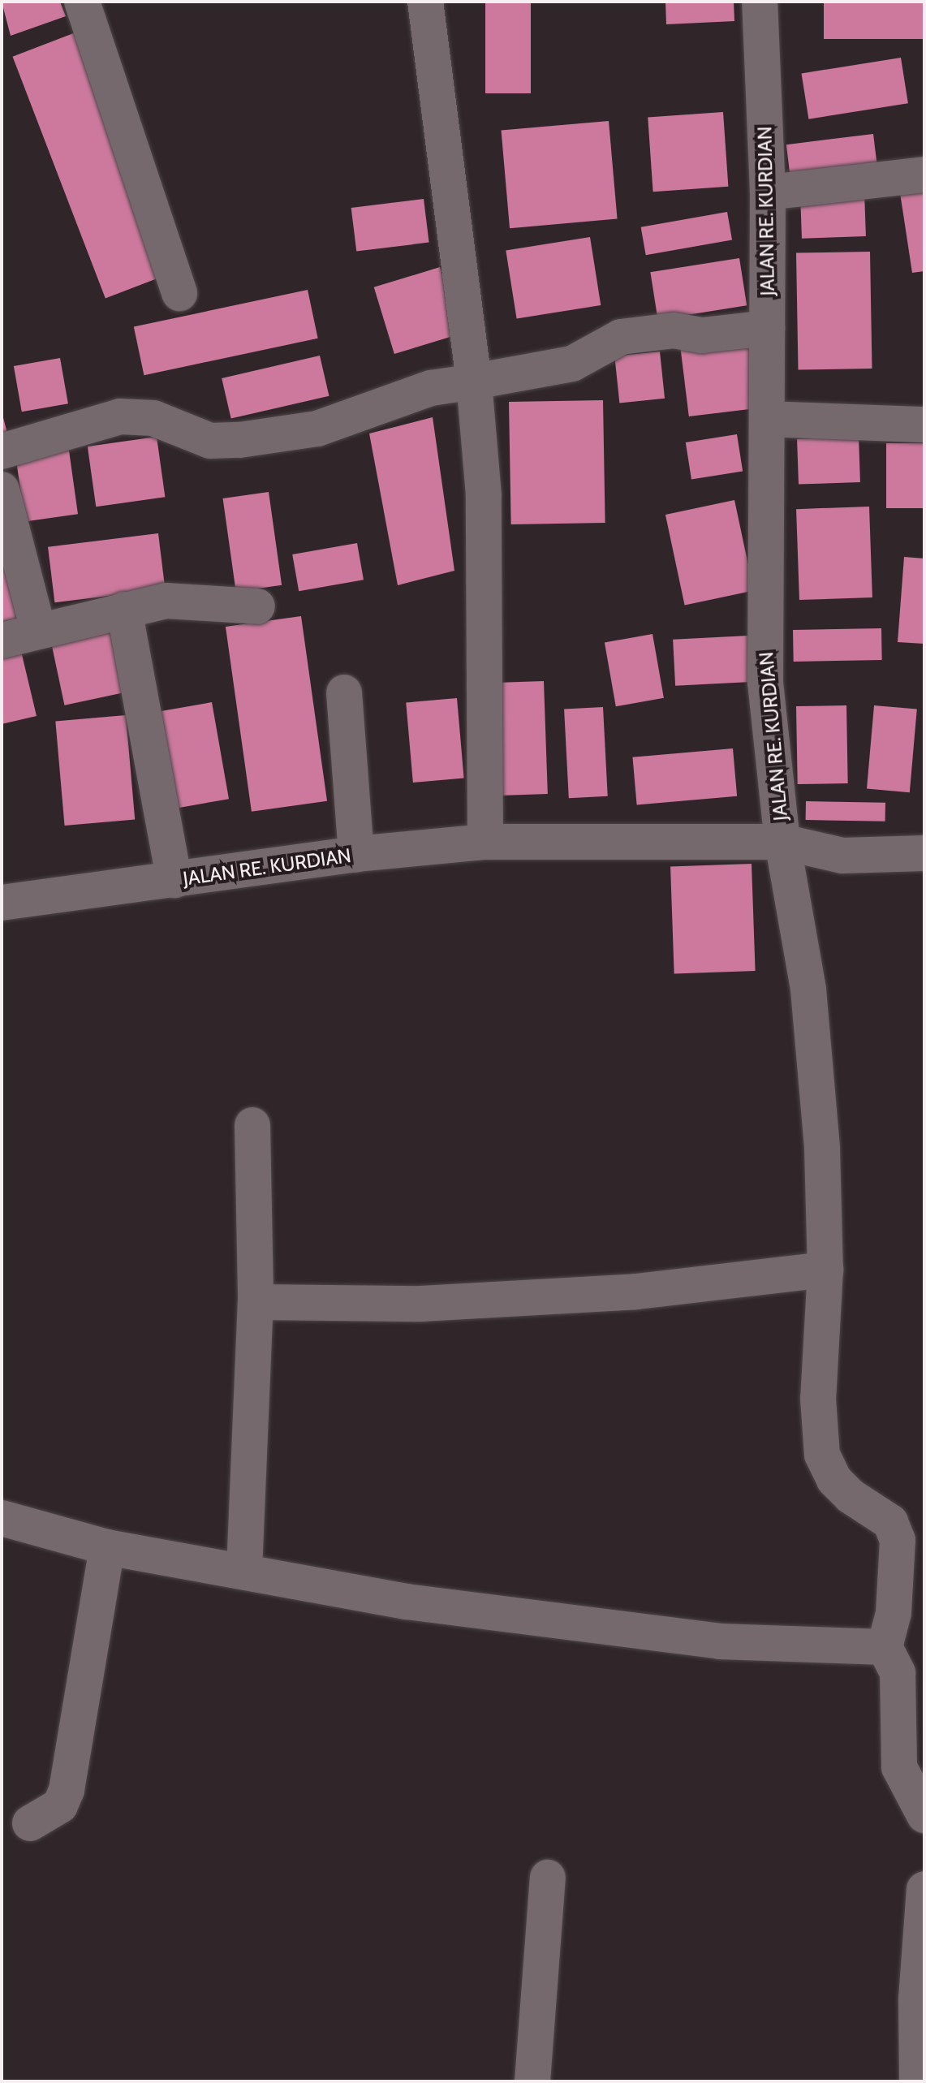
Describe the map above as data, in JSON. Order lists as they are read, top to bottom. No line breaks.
{"streets":{"street":["JALAN RE. KURDIAN"]}}
